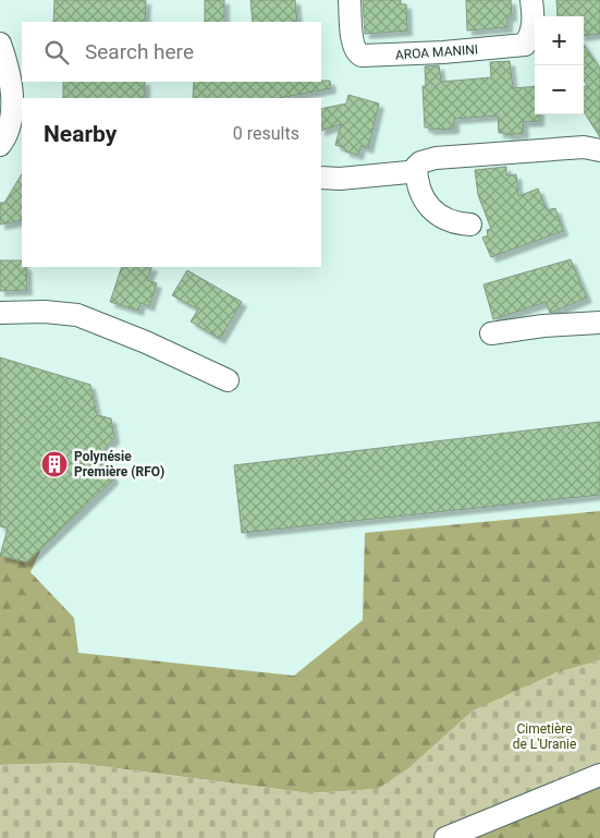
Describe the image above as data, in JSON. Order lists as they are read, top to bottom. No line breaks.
{"streets":{"street":["AROA MANINI"]},"parks":["Cimetière de L'Uranie"],"places":{"building":["Polynésie Première (RFO)"]},"page":{"map_buttons":["+","−"],"search":"Search here","heading":["Nearby","0 results"]}}
